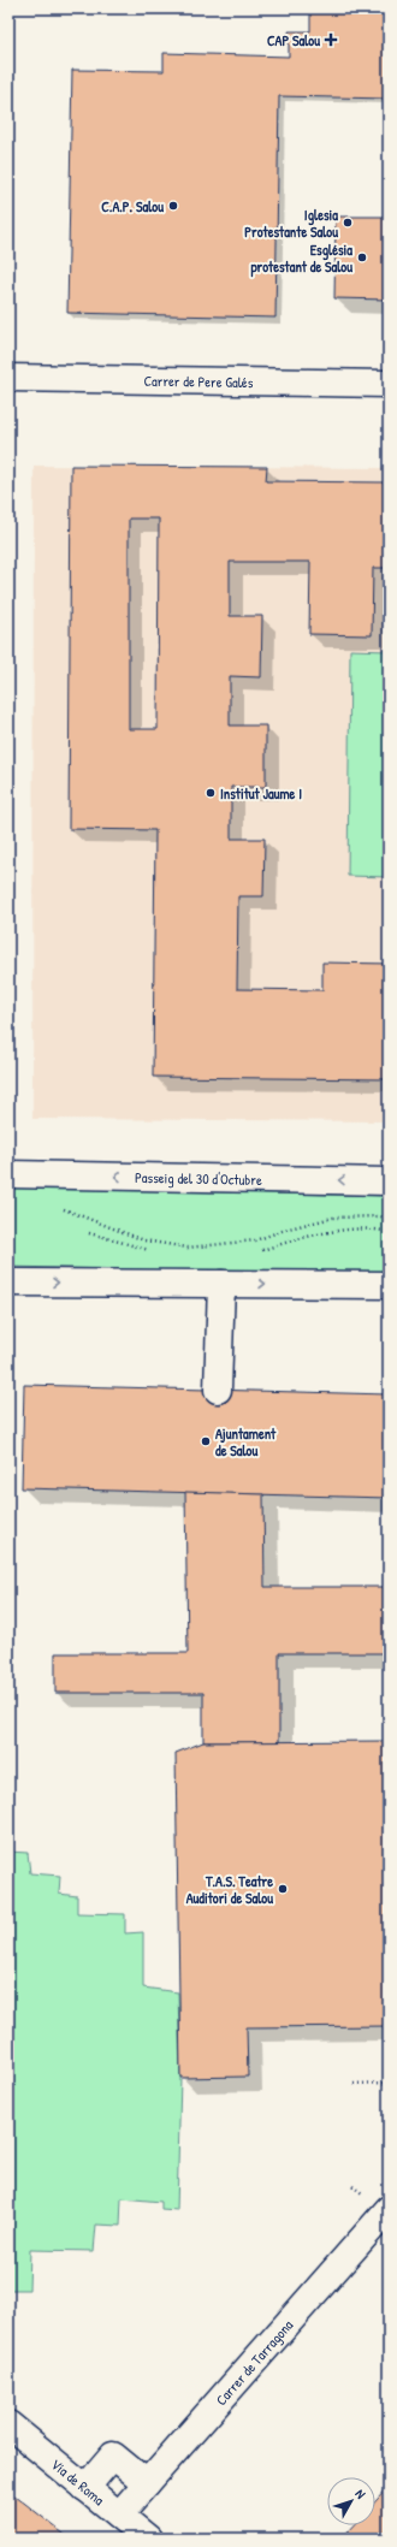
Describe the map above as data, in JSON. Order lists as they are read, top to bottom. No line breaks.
{"streets":{"street":["Carrer de Pere Galés","Passeig del 30 d'Octubre","Carrer de Tarragona","Via de Roma"]},"crossings":[["Carrer de Tarragona","Via de Roma"]],"places":{"health":["CAP Salou"],"other":["C.A.P. Salou","Iglesia Protestante Salou","Església protestant de Salou","Institut Jaume I","Ajuntament de Salou","T.A.S. Teatre Auditori de Salou"]},"north":"top right"}
